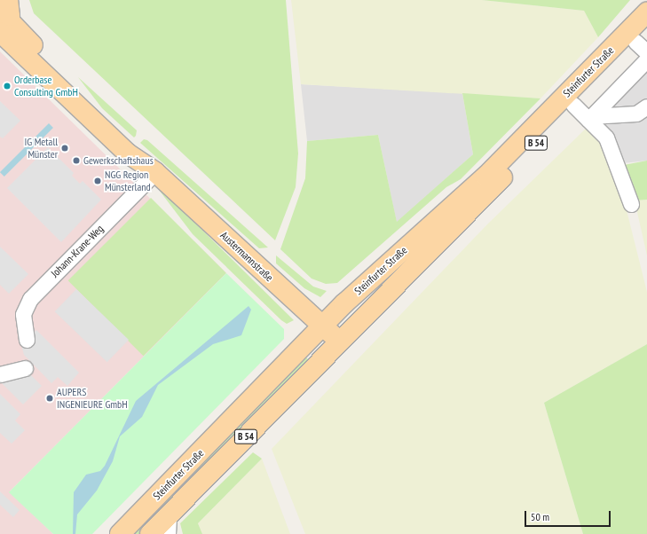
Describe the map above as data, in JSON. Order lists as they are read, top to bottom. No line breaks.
{"streets":{"main road":["Steinfurter Straße","B 54","Austermannstraße"],"street":["Johann-Krane-Weg"]},"crossings":[["Steinfurter Straße","Austermannstraße"],["Johann-Krane-Weg","Austermannstraße"]],"places":["Orderbase Consulting GmbH","IG Metall Münster","Gewerkschaftshaus","NGG Region Münsterland","AUPERS INGENIEURE GmbH"],"scale_bar":"50 m"}
